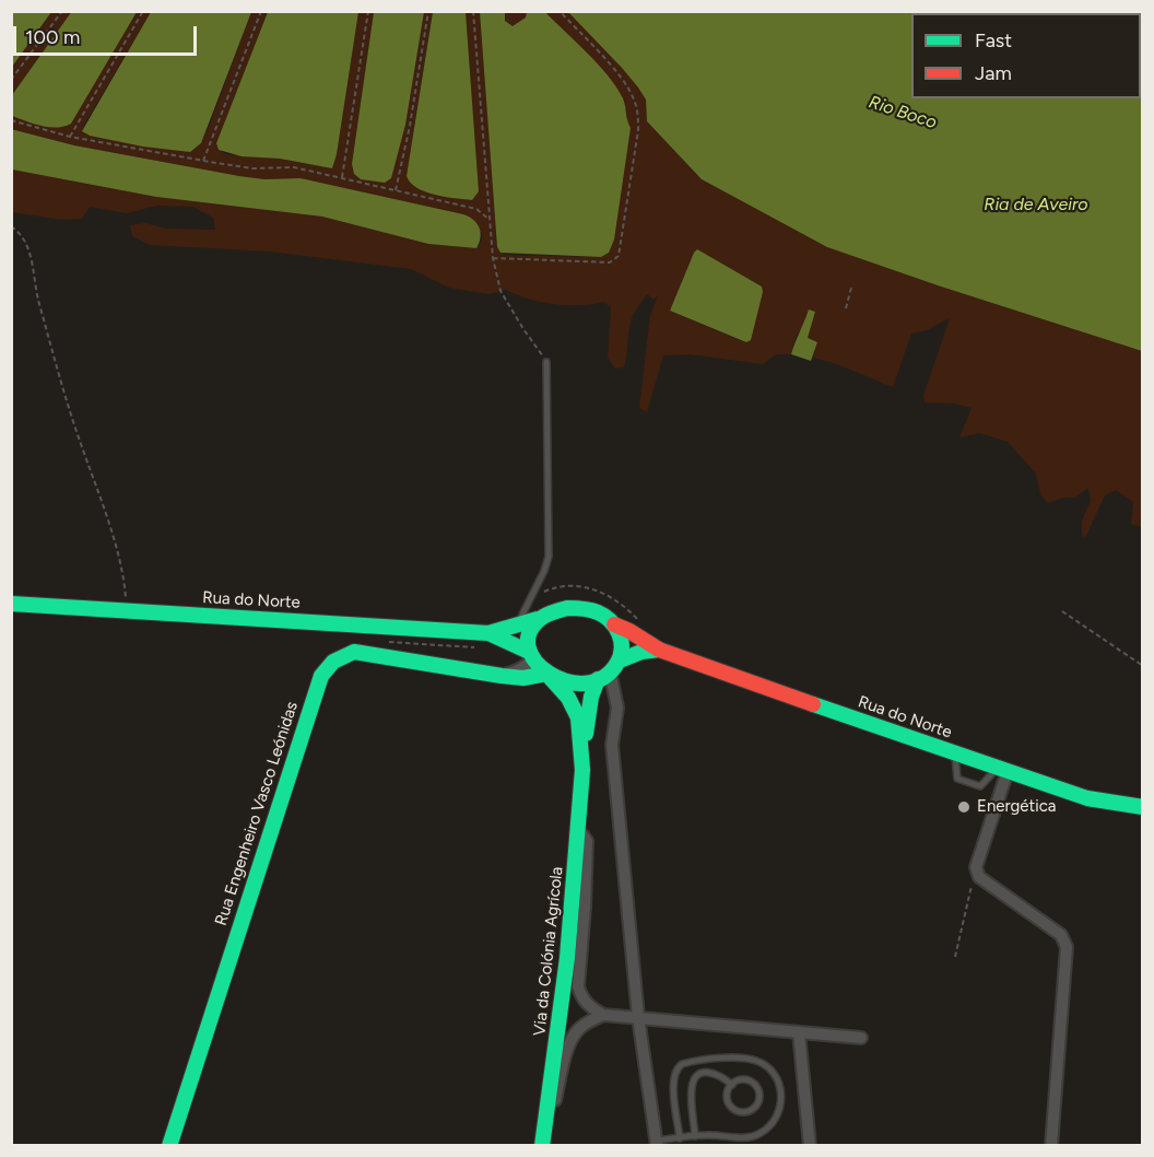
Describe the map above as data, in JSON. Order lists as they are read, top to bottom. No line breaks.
{"streets":{"main road":["Rua do Norte","Rua Engenheiro Vasco Leónidas","Via da Colónia Agrícola"]},"crossings":[["Rua do Norte","Rua Engenheiro Vasco Leónidas"],["Rua do Norte","Via da Colónia Agrícola"],["Rua Engenheiro Vasco Leónidas","Via da Colónia Agrícola"]],"water":["Rio Boco","Ria de Aveiro"],"places":["Energética"],"legend":["Fast","Jam"],"scale_bar":"100 m"}
